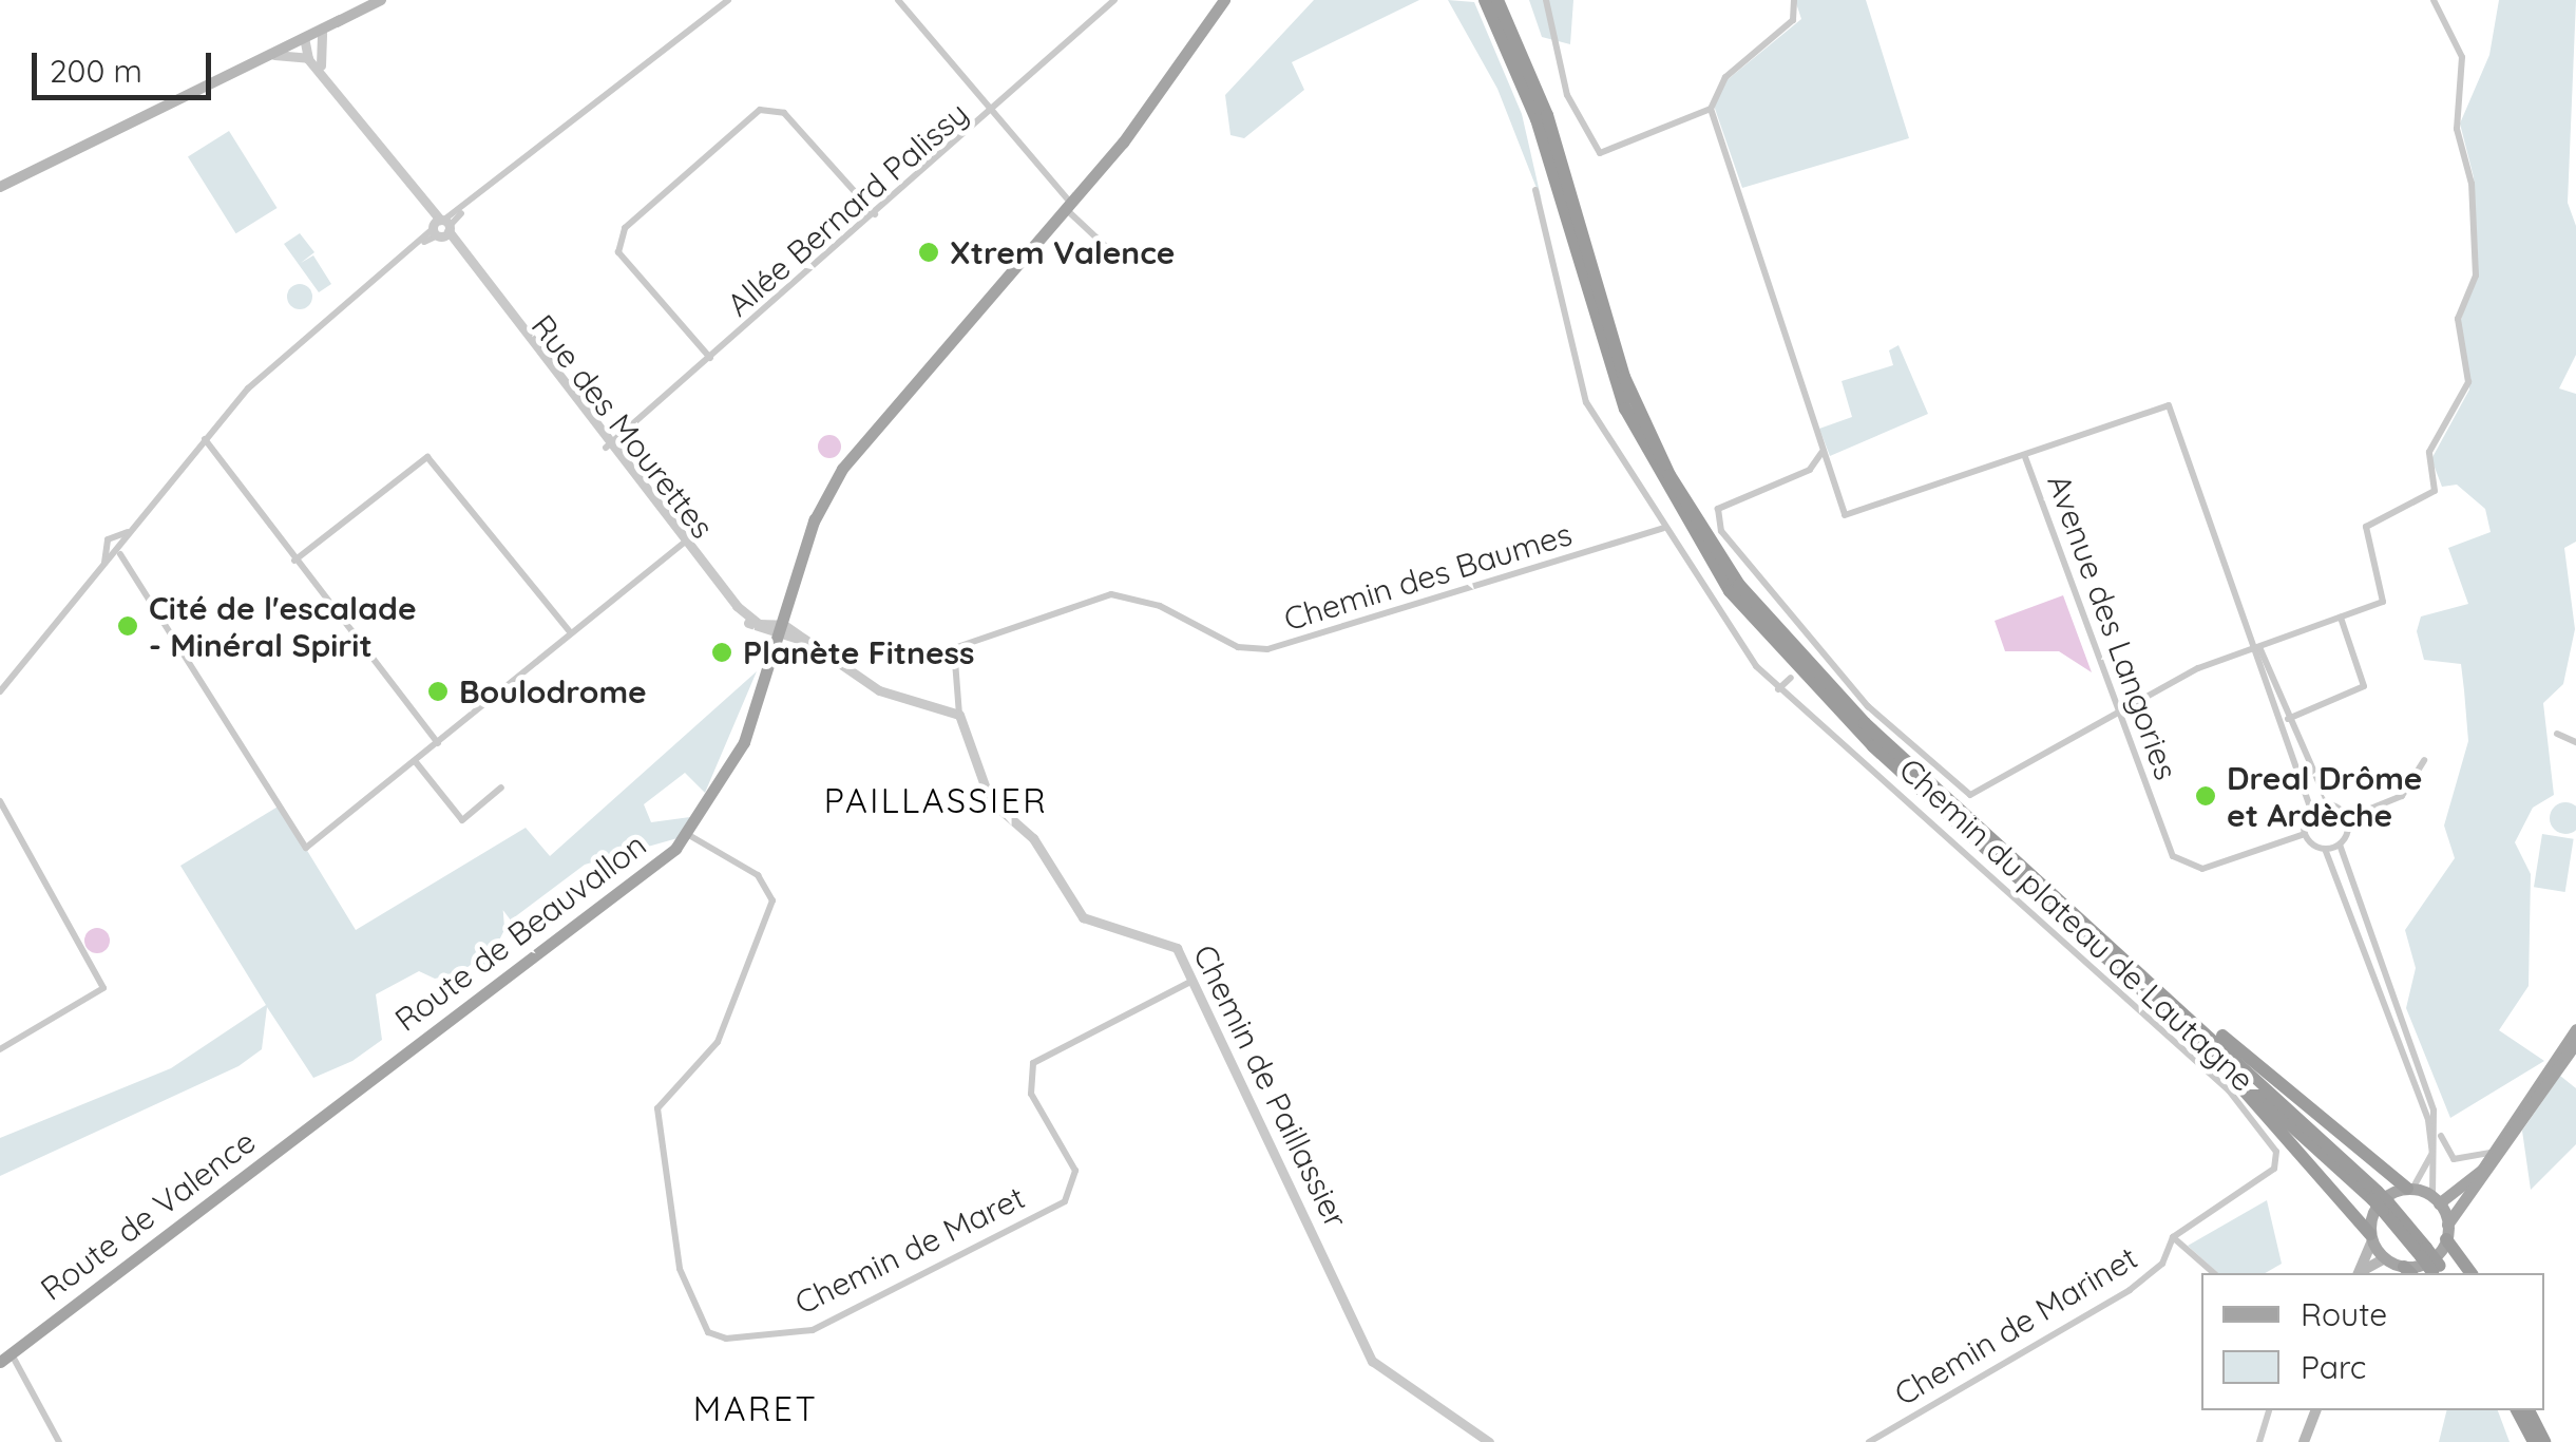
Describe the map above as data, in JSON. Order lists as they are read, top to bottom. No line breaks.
{"streets":{"main road":["Route de Beauvallon","Route de Valence"],"street":["Allée Bernard Palissy","Rue des Mourettes","Chemin des Baumes","Avenue des Langories","Chemin du plateau de Lautagne","Chemin de Paillassier","Chemin de Maret","Chemin de Marinet"]},"crossings":[["Allée Bernard Palissy","Rue des Mourettes"],["Rue des Mourettes","Route de Beauvallon"],["Chemin des Baumes","Chemin de Paillassier"],["Avenue des Langories","Chemin du plateau de Lautagne"],["Chemin du plateau de Lautagne","Chemin de Marinet"],["Route de Beauvallon","Route de Valence"],["Route de Beauvallon","Chemin de Maret"],["Chemin de Paillassier","Chemin de Maret"]],"districts":["PAILLASSIER","MARET"],"places":["Xtrem Valence","Cité de l'escalade - Minéral Spirit","Planète Fitness","Boulodrome","Dreal Drôme et Ardèche"],"legend":["Route","Parc"],"scale_bar":"200 m"}
